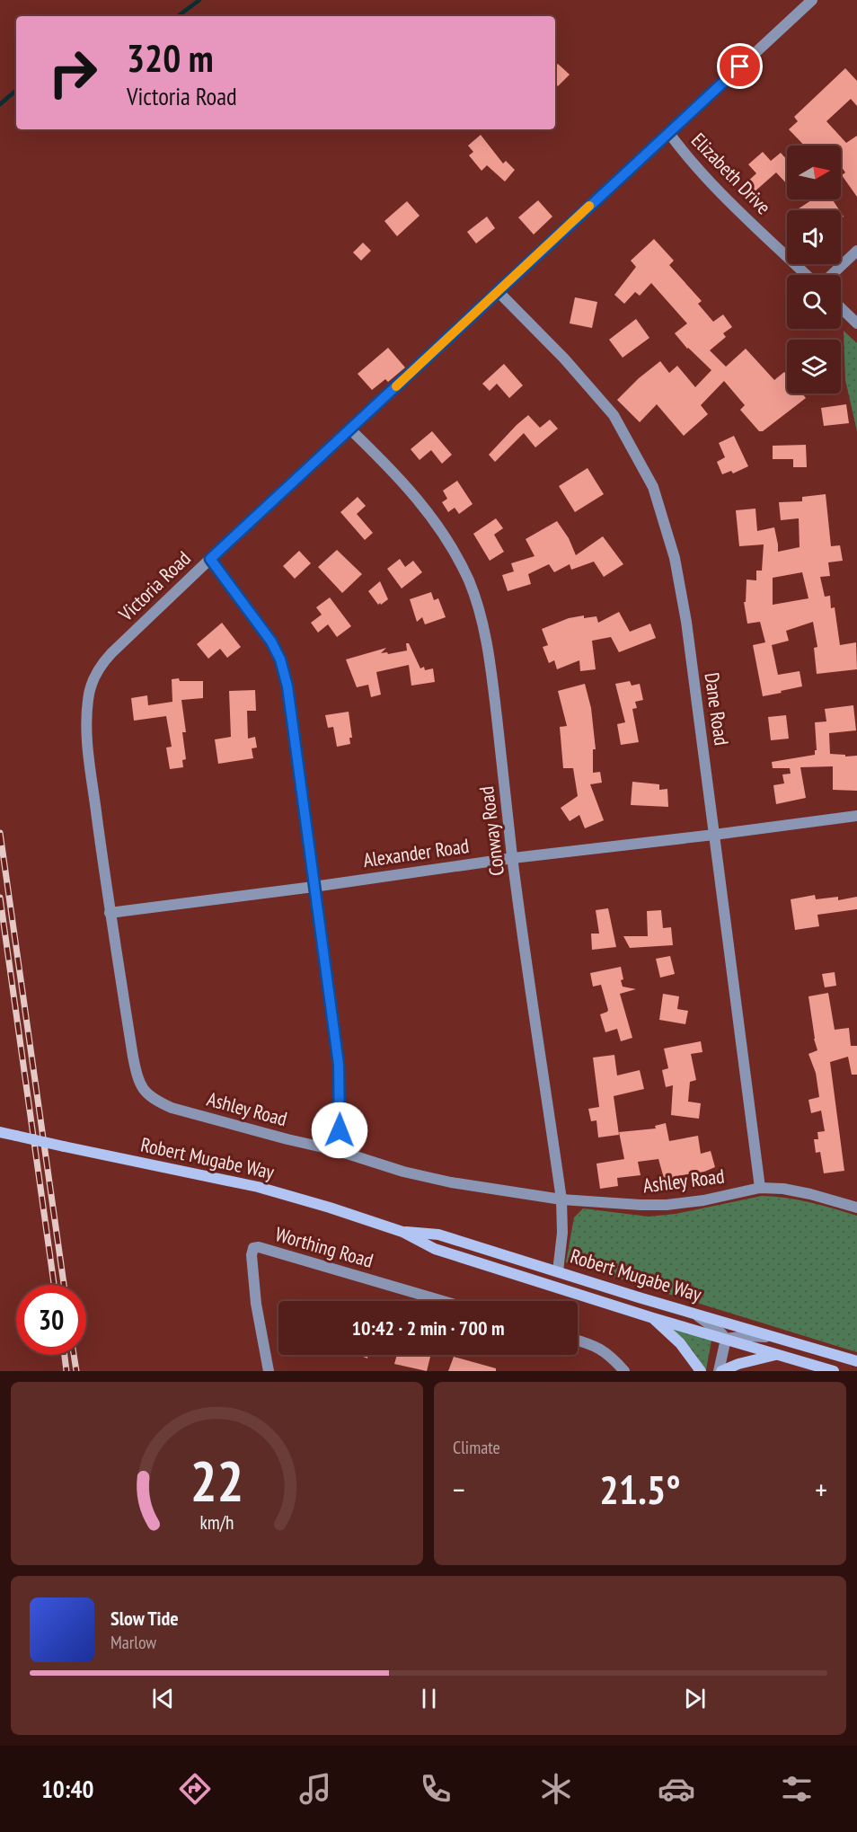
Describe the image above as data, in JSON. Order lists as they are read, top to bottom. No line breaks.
{"streets":{"main road":["Robert Mugabe Way"],"street":["Elizabeth Drive","Victoria Road","Dane Road","Conway Road","Alexander Road","Ashley Road","Worthing Road"]},"crossings":[["Elizabeth Drive","Victoria Road"],["Victoria Road","Dane Road"],["Victoria Road","Conway Road"],["Victoria Road","Ashley Road"],["Dane Road","Alexander Road"],["Dane Road","Ashley Road"],["Conway Road","Alexander Road"],["Conway Road","Ashley Road"],["Conway Road","Robert Mugabe Way"],["Alexander Road","Ashley Road"]],"north":"right","page":{"turn":["320 m","Victoria Road"],"limit":"30","trip":"10:42 · 2 min · 700 m","tile":"Climate","heat":["−","21.5°","+"],"song":["Slow Tide","Marlow"],"tabs":"10:40","gauge":["22","km/h"]}}
